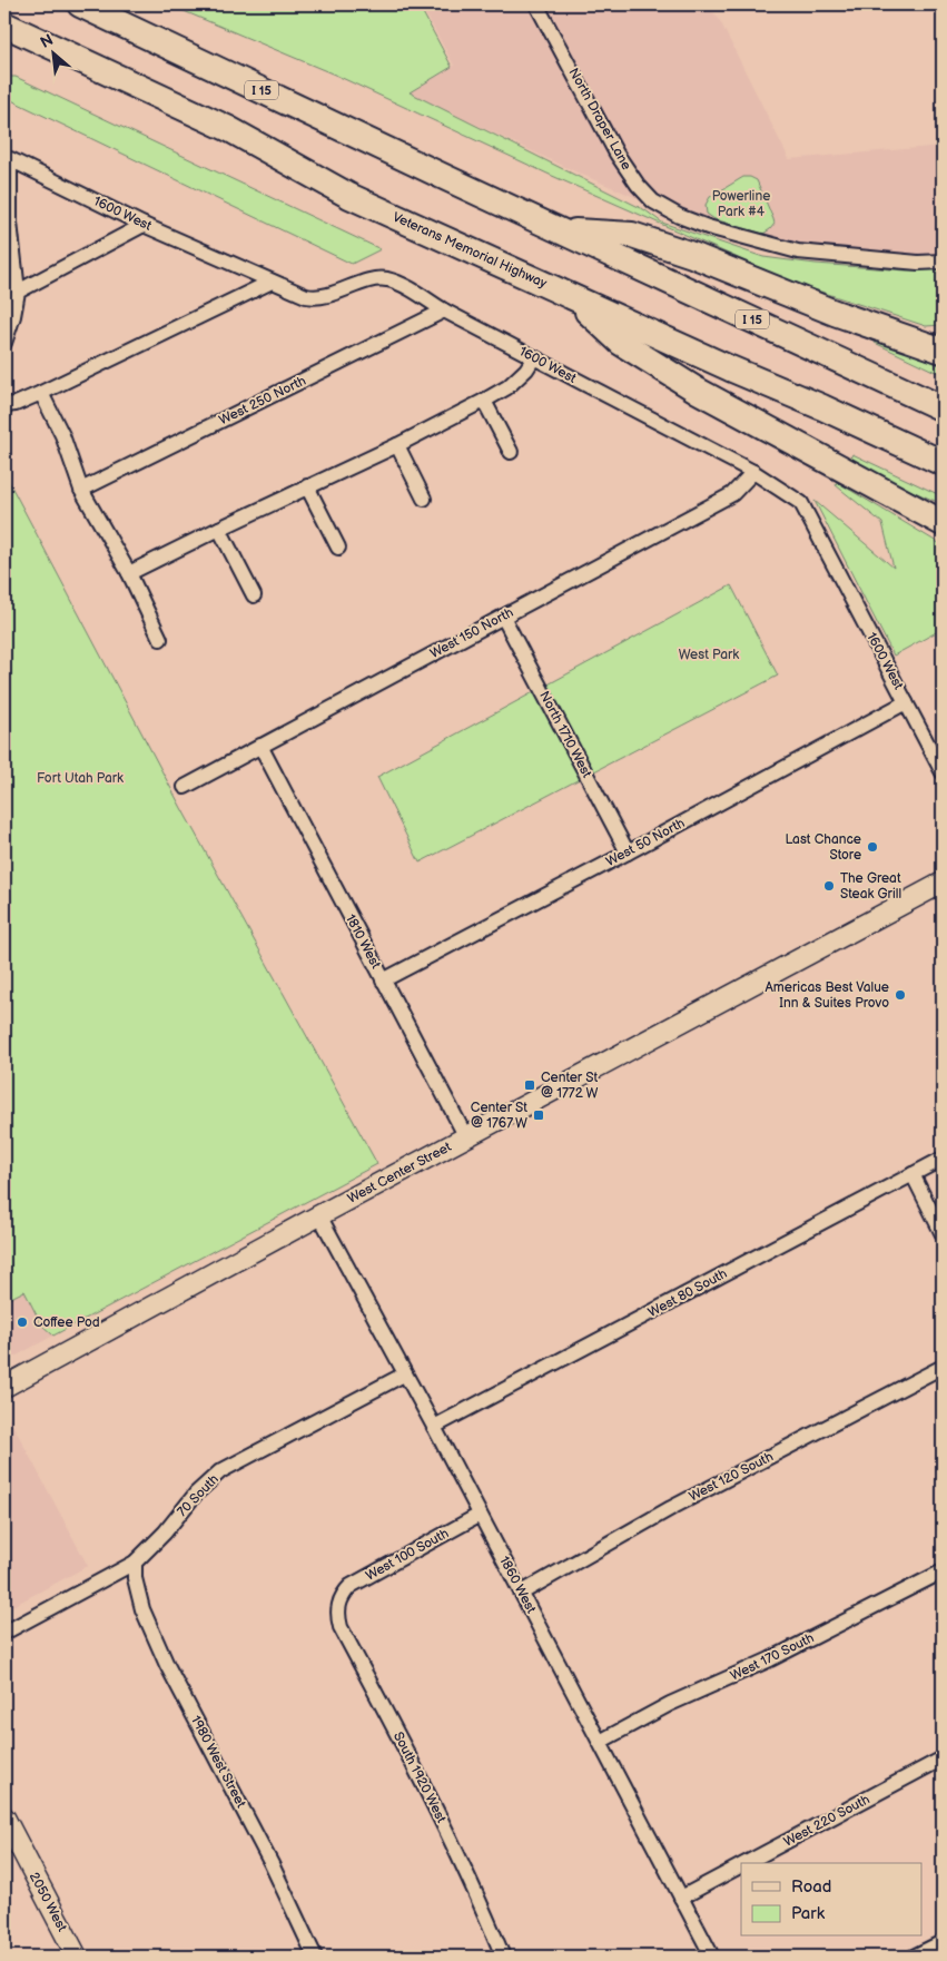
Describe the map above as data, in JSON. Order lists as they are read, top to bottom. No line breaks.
{"streets":{"highway":["I 15","Veterans Memorial Highway"],"main road":["West Center Street","2050 West"],"street":["North Draper Lane","1600 West","West 250 North","West 150 North","North 1710 West","West 50 North","1810 West","West 80 South","West 120 South","70 South","West 100 South","1860 West","West 170 South","1980 West Street","South 1920 West","West 220 South"]},"crossings":[["1600 West","West 250 North"],["1600 West","West 150 North"],["1600 West","West 50 North"],["West 150 North","North 1710 West"],["West 150 North","1810 West"],["North 1710 West","West 50 North"],["West 50 North","1810 West"],["1810 West","West Center Street"],["West Center Street","1860 West"],["West 80 South","1860 West"],["West 120 South","1860 West"],["70 South","1860 West"],["70 South","1980 West Street"],["West 100 South","1860 West"],["West 100 South","South 1920 West"],["1860 West","West 170 South"],["1860 West","West 220 South"]],"parks":["Powerline Park #4","West Park","Fort Utah Park"],"places":{"other":["Last Chance Store","The Great Steak Grill","Americas Best Value Inn & Suites Provo","Coffee Pod"],"transit":["Center St @ 1772 W","Center St @ 1767 W"]},"legend":["Road","Park"],"north":"top left"}
